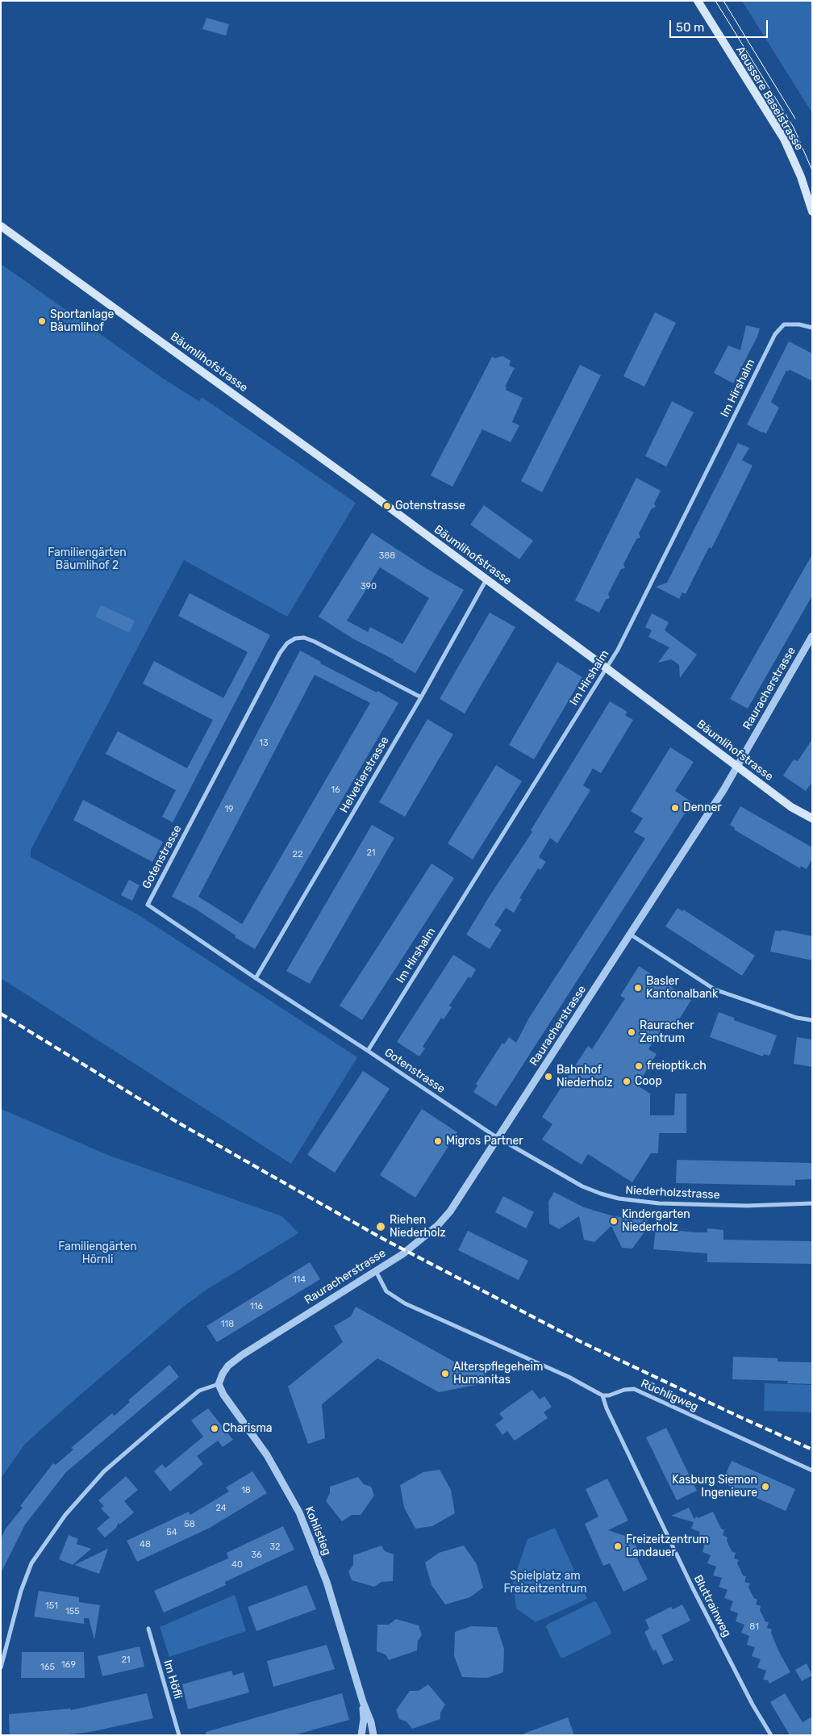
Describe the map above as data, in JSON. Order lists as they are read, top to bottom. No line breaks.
{"streets":{"main road":["Aeussere Baselstrasse","Bäumlihofstrasse"],"street":["Im Hirshalm","Rauracherstrasse","Helvetierstrasse","Gotenstrasse","Niederholzstrasse","Rüchligweg","Kohlistieg","Bluttrainweg","Im Höfli"]},"crossings":[["Bäumlihofstrasse","Im Hirshalm"],["Bäumlihofstrasse","Rauracherstrasse"],["Bäumlihofstrasse","Helvetierstrasse"],["Im Hirshalm","Gotenstrasse"],["Rauracherstrasse","Gotenstrasse"],["Rauracherstrasse","Niederholzstrasse"],["Rauracherstrasse","Kohlistieg"],["Helvetierstrasse","Gotenstrasse"],["Gotenstrasse","Niederholzstrasse"],["Rüchligweg","Bluttrainweg"]],"parks":["Familiengärten Bäumlihof 2","Familiengärten Hörnli","Spielplatz am Freizeitzentrum"],"places":["Sportanlage Bäumlihof","Gotenstrasse","Denner","Basler Kantonalbank","Rauracher Zentrum","freioptik.ch","Bahnhof Niederholz","Coop","Migros Partner","Kindergarten Niederholz","Riehen Niederholz","Alterspflegeheim Humanitas","Charisma","Kasburg Siemon Ingenieure","Freizeitzentrum Landauer"],"house_numbers":["388","390","13","16","19","21","22","114","116","118","18","24","58","54","48","32","36","40","151","155","81","21","169","165"],"scale_bar":"50 m"}
